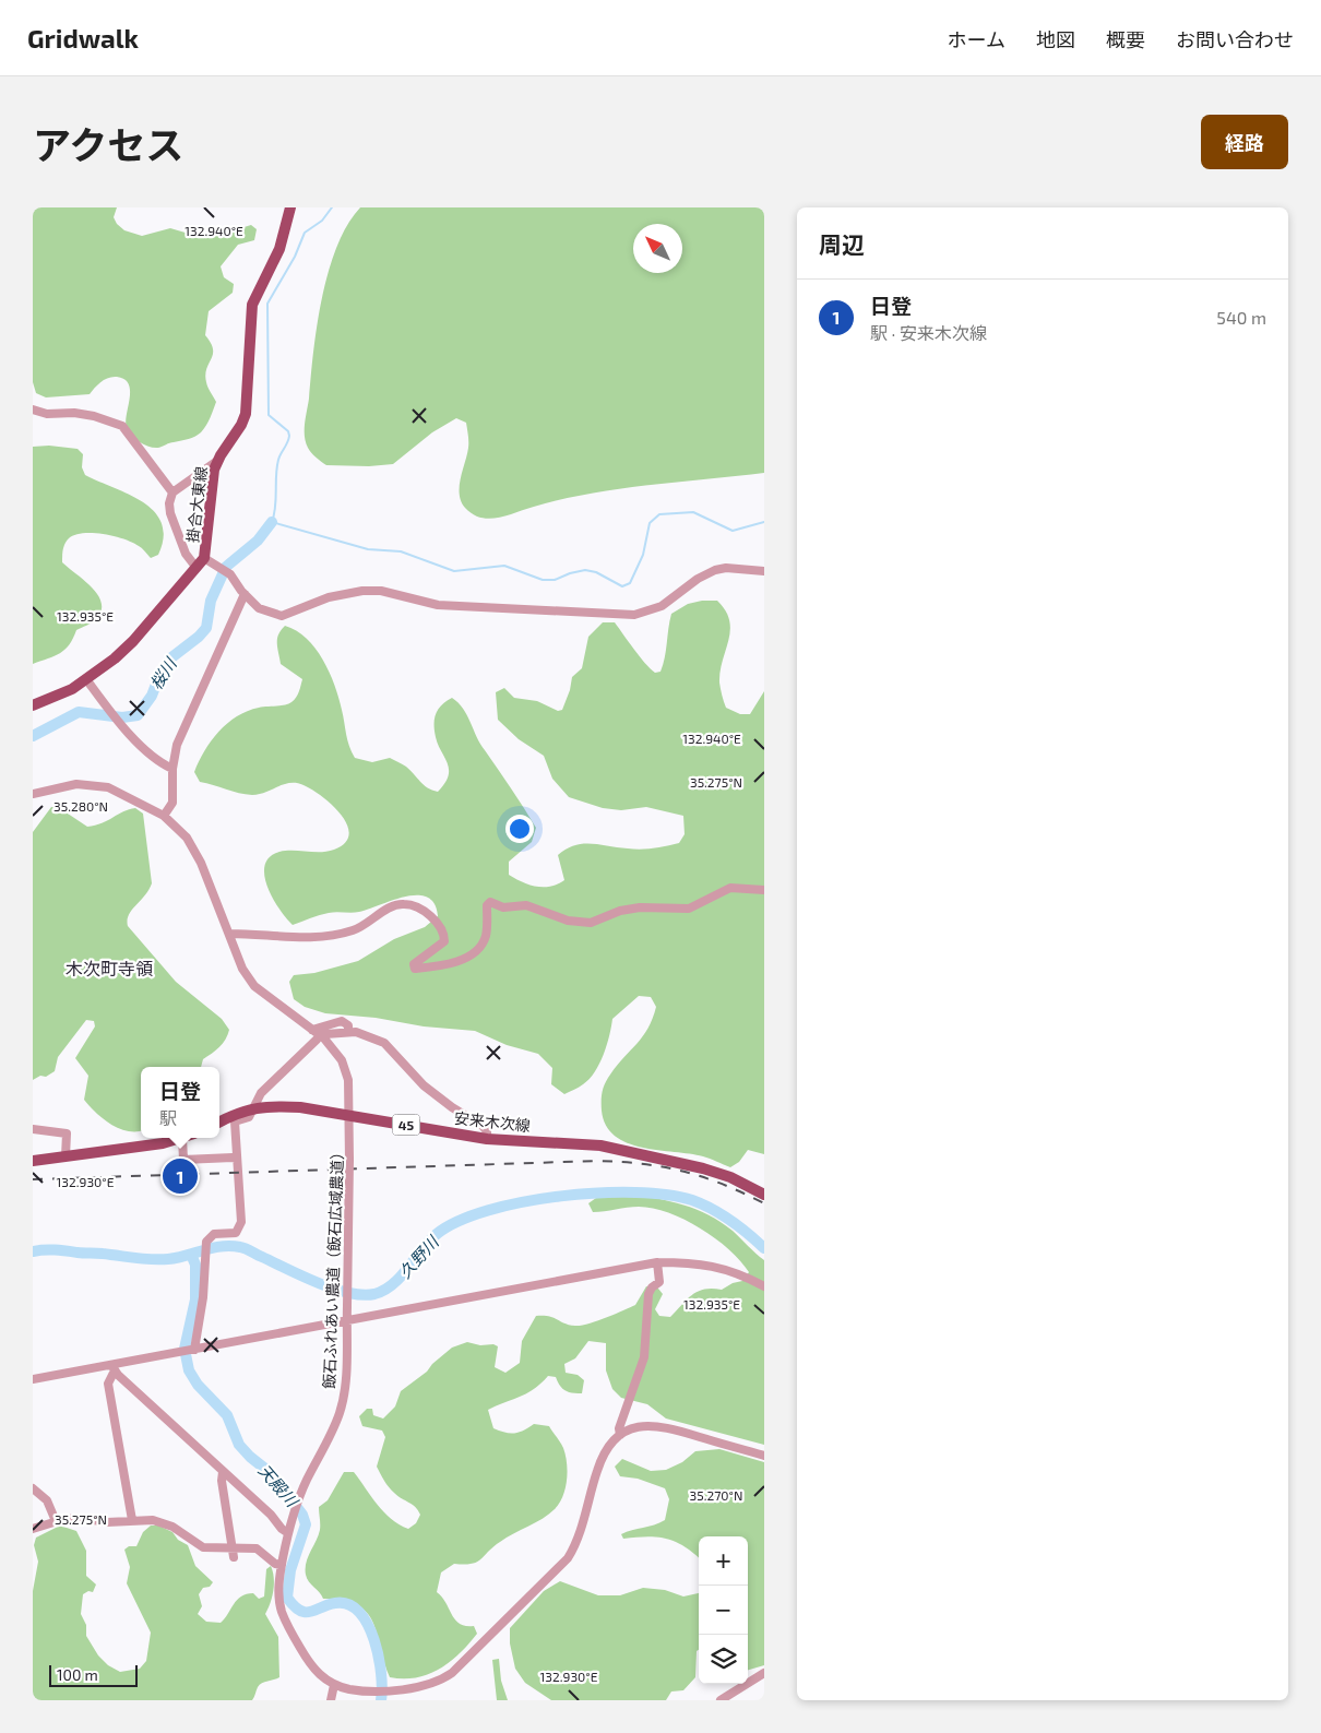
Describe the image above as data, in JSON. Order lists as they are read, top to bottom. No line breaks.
{"streets":{"main road":["掛合大東線","安来木次線","45"],"street":["飯石ふれあい農道（飯石広域農道）"]},"crossings":[["安来木次線","飯石ふれあい農道（飯石広域農道）"]],"districts":["木次町寺領"],"water":["桜川","久野川","天殿川"],"scale_bar":"100 m","north":"top left","page":{"header":"Gridwalk","nav":["ホーム","地図","概要","お問い合わせ"],"title":"アクセス","buttons":"経路","heading":"周辺","list":[{"mark":"1","name":"日登","note":"駅 · 安来木次線","value":"540 m"}],"popup":["日登","駅"],"pins":"1","map_buttons":["+","−"],"scale":"100 m"},"coordinates":["132.940°E","132.935°E","35.275°N","35.280°N","132.930°E","35.270°N"]}
